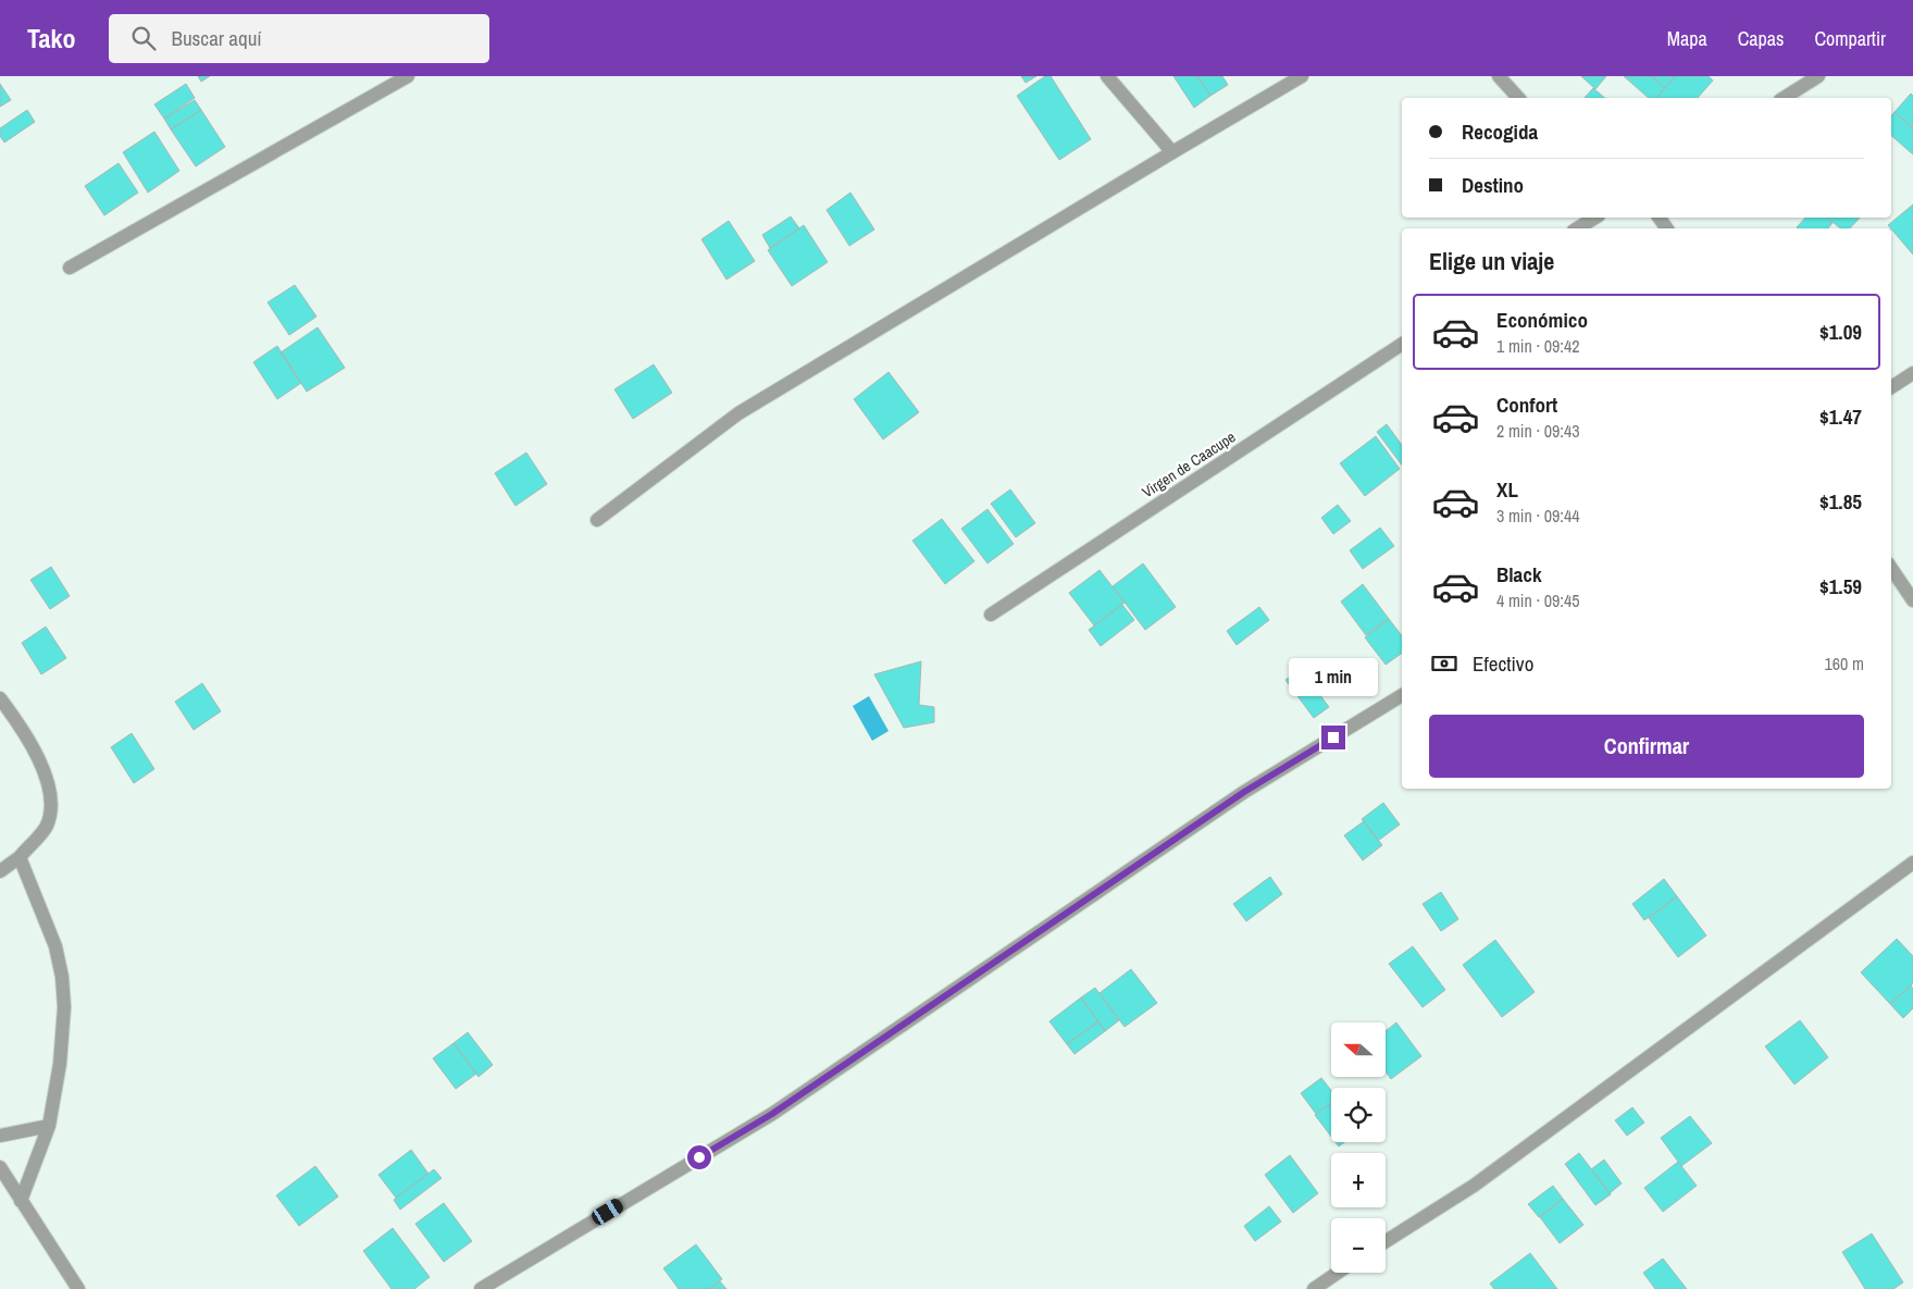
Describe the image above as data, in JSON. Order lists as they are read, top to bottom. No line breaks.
{"streets":{"street":["Virgen de Caacupe"]},"north":"left","page":{"header":"Tako","search":"Buscar aquí","nav":["Mapa","Capas","Compartir"],"banner":["Recogida","Destino"],"heading":"Elige un viaje","list":[{"name":"Económico","note":"1 min · 09:42","value":"$1.09"},{"name":"Confort","note":"2 min · 09:43","value":"$1.47"},{"name":"XL","note":"3 min · 09:44","value":"$1.85"},{"name":"Black","note":"4 min · 09:45","value":"$1.59"}],"pay":["Efectivo","160 m"],"bubble":"1 min","buttons":"Confirmar","map_buttons":["+","−"]}}
